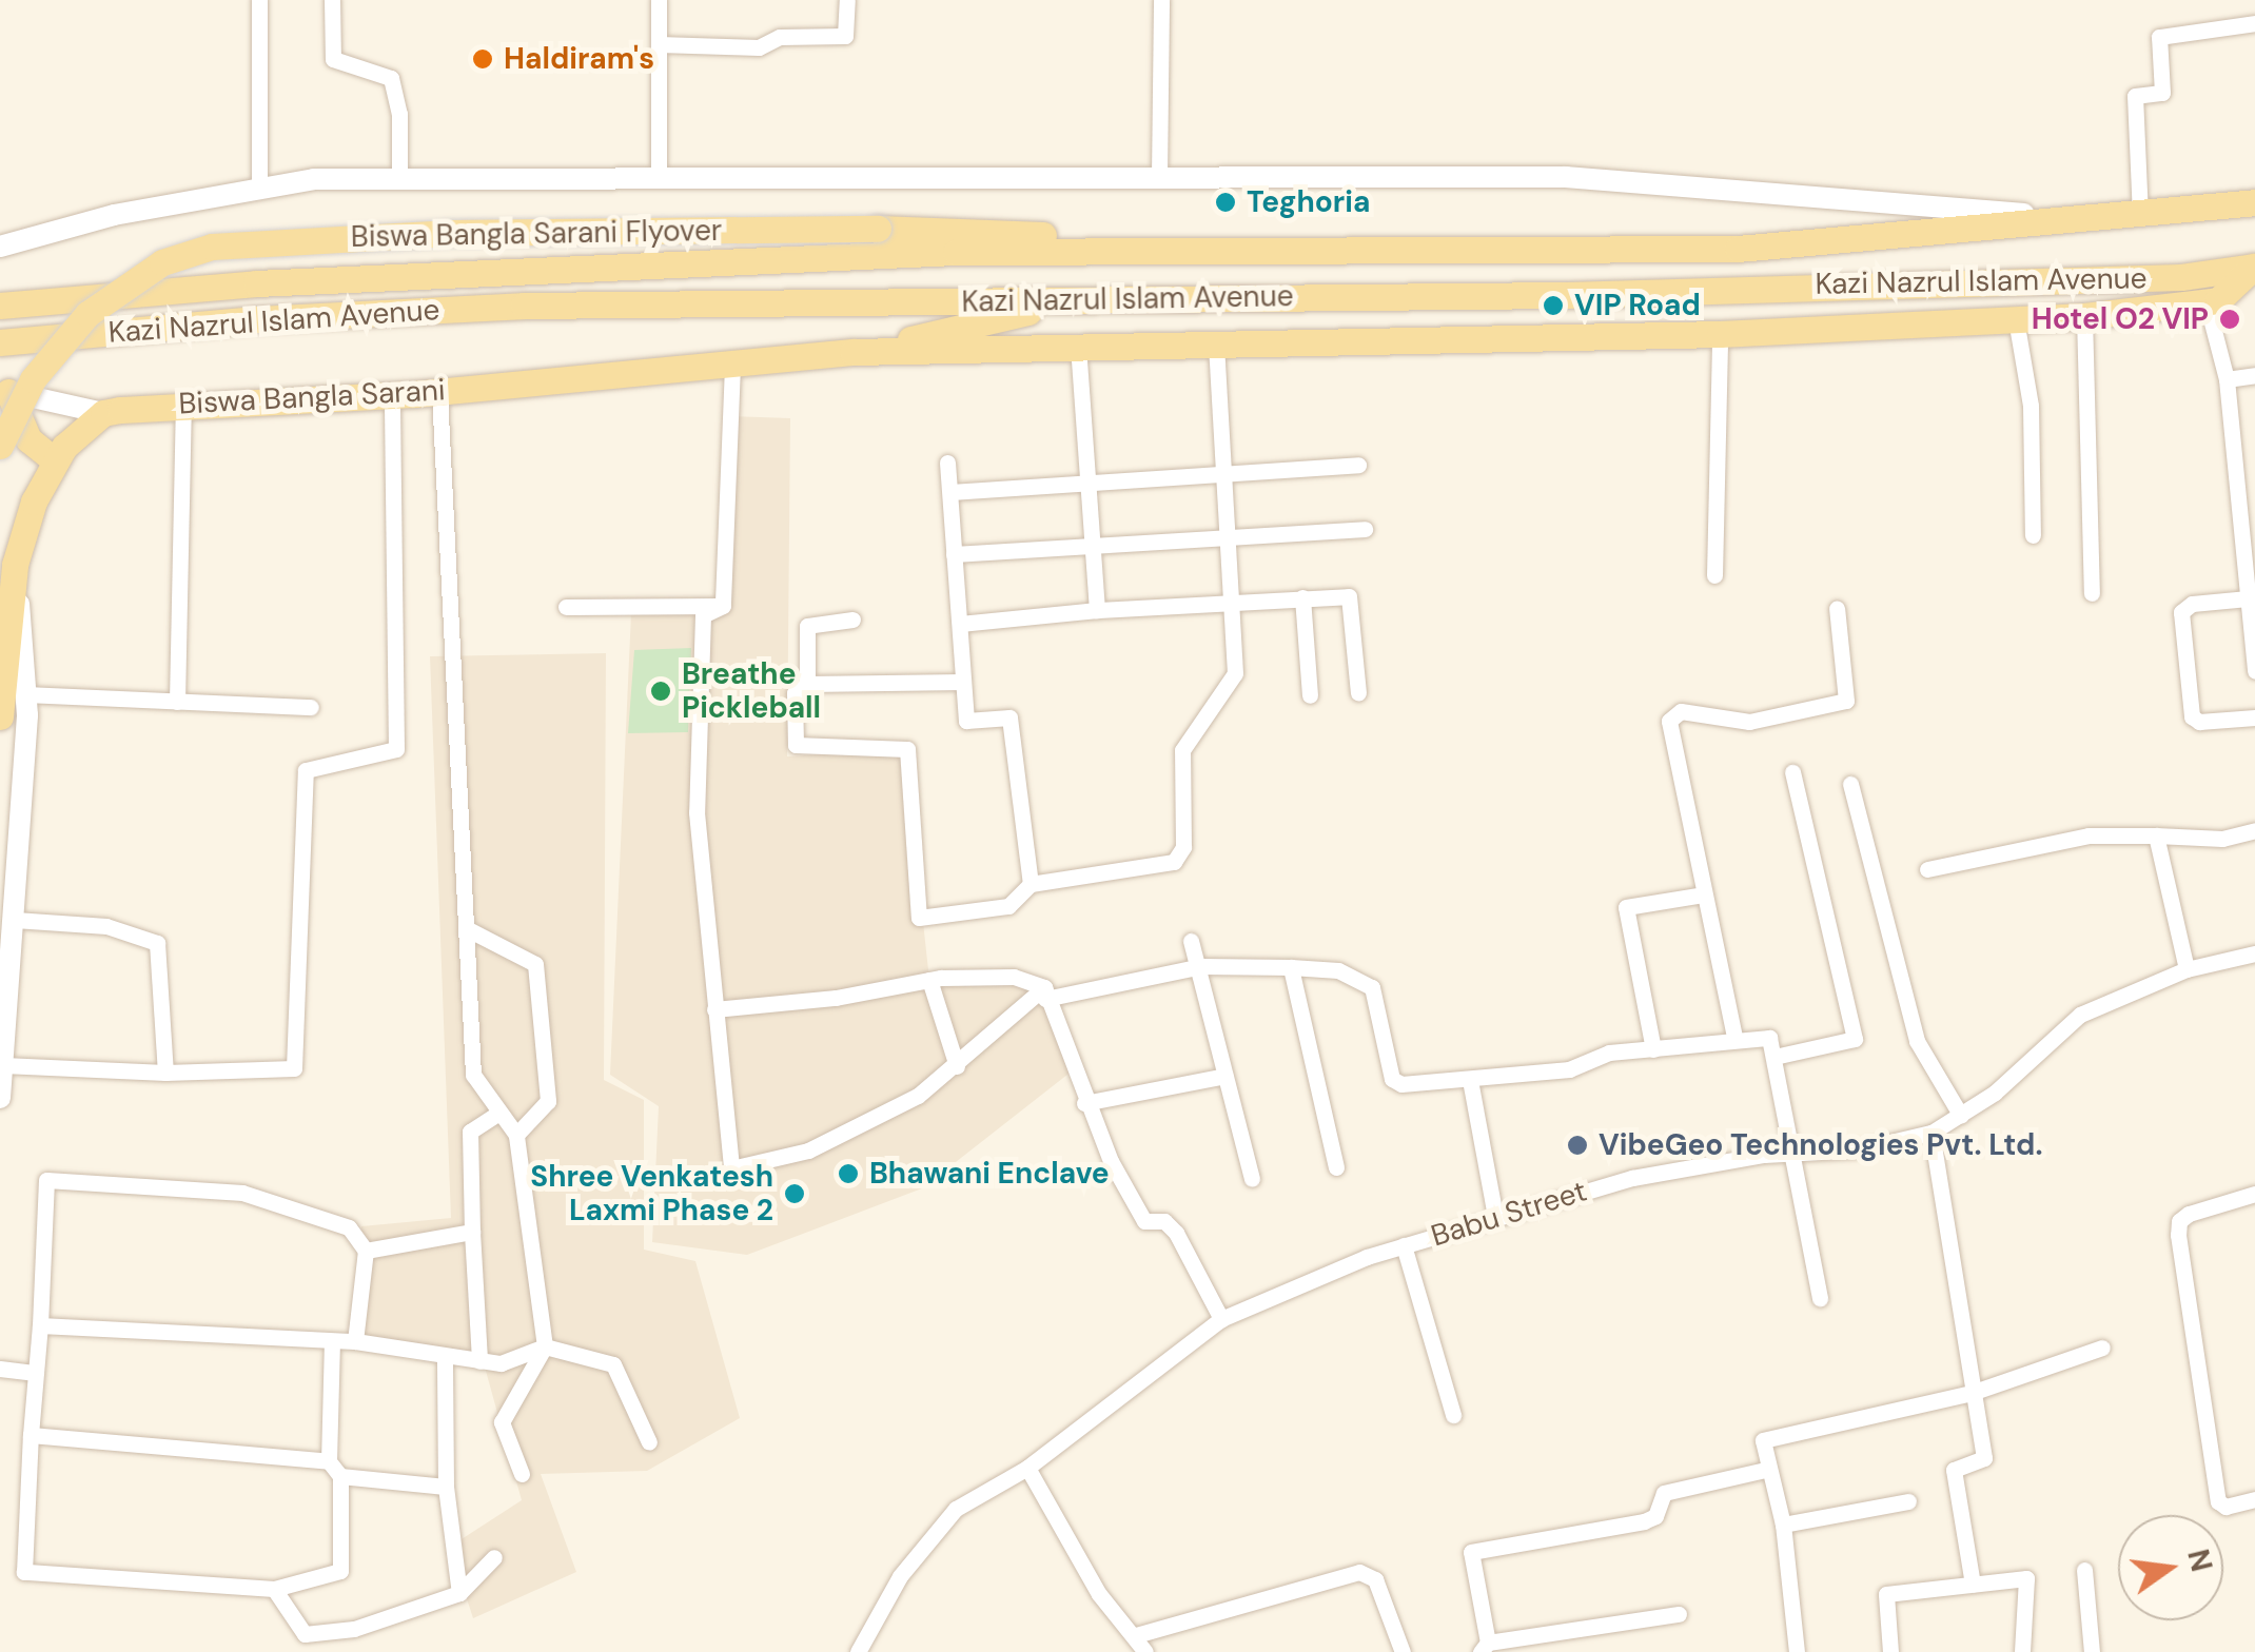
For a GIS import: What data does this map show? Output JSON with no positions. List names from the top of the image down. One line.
{"streets":{"main road":["Biswa Bangla Sarani Flyover","Kazi Nazrul Islam Avenue","Biswa Bangla Sarani"],"street":["Babu Street"]},"crossings":[["Biswa Bangla Sarani Flyover","Kazi Nazrul Islam Avenue"]],"places":["Haldiram's","Teghoria","VIP Road","Hotel O2 VIP","Breathe Pickleball","VibeGeo Technologies Pvt. Ltd.","Bhawani Enclave","Shree Venkatesh Laxmi Phase 2"],"north":"right"}
